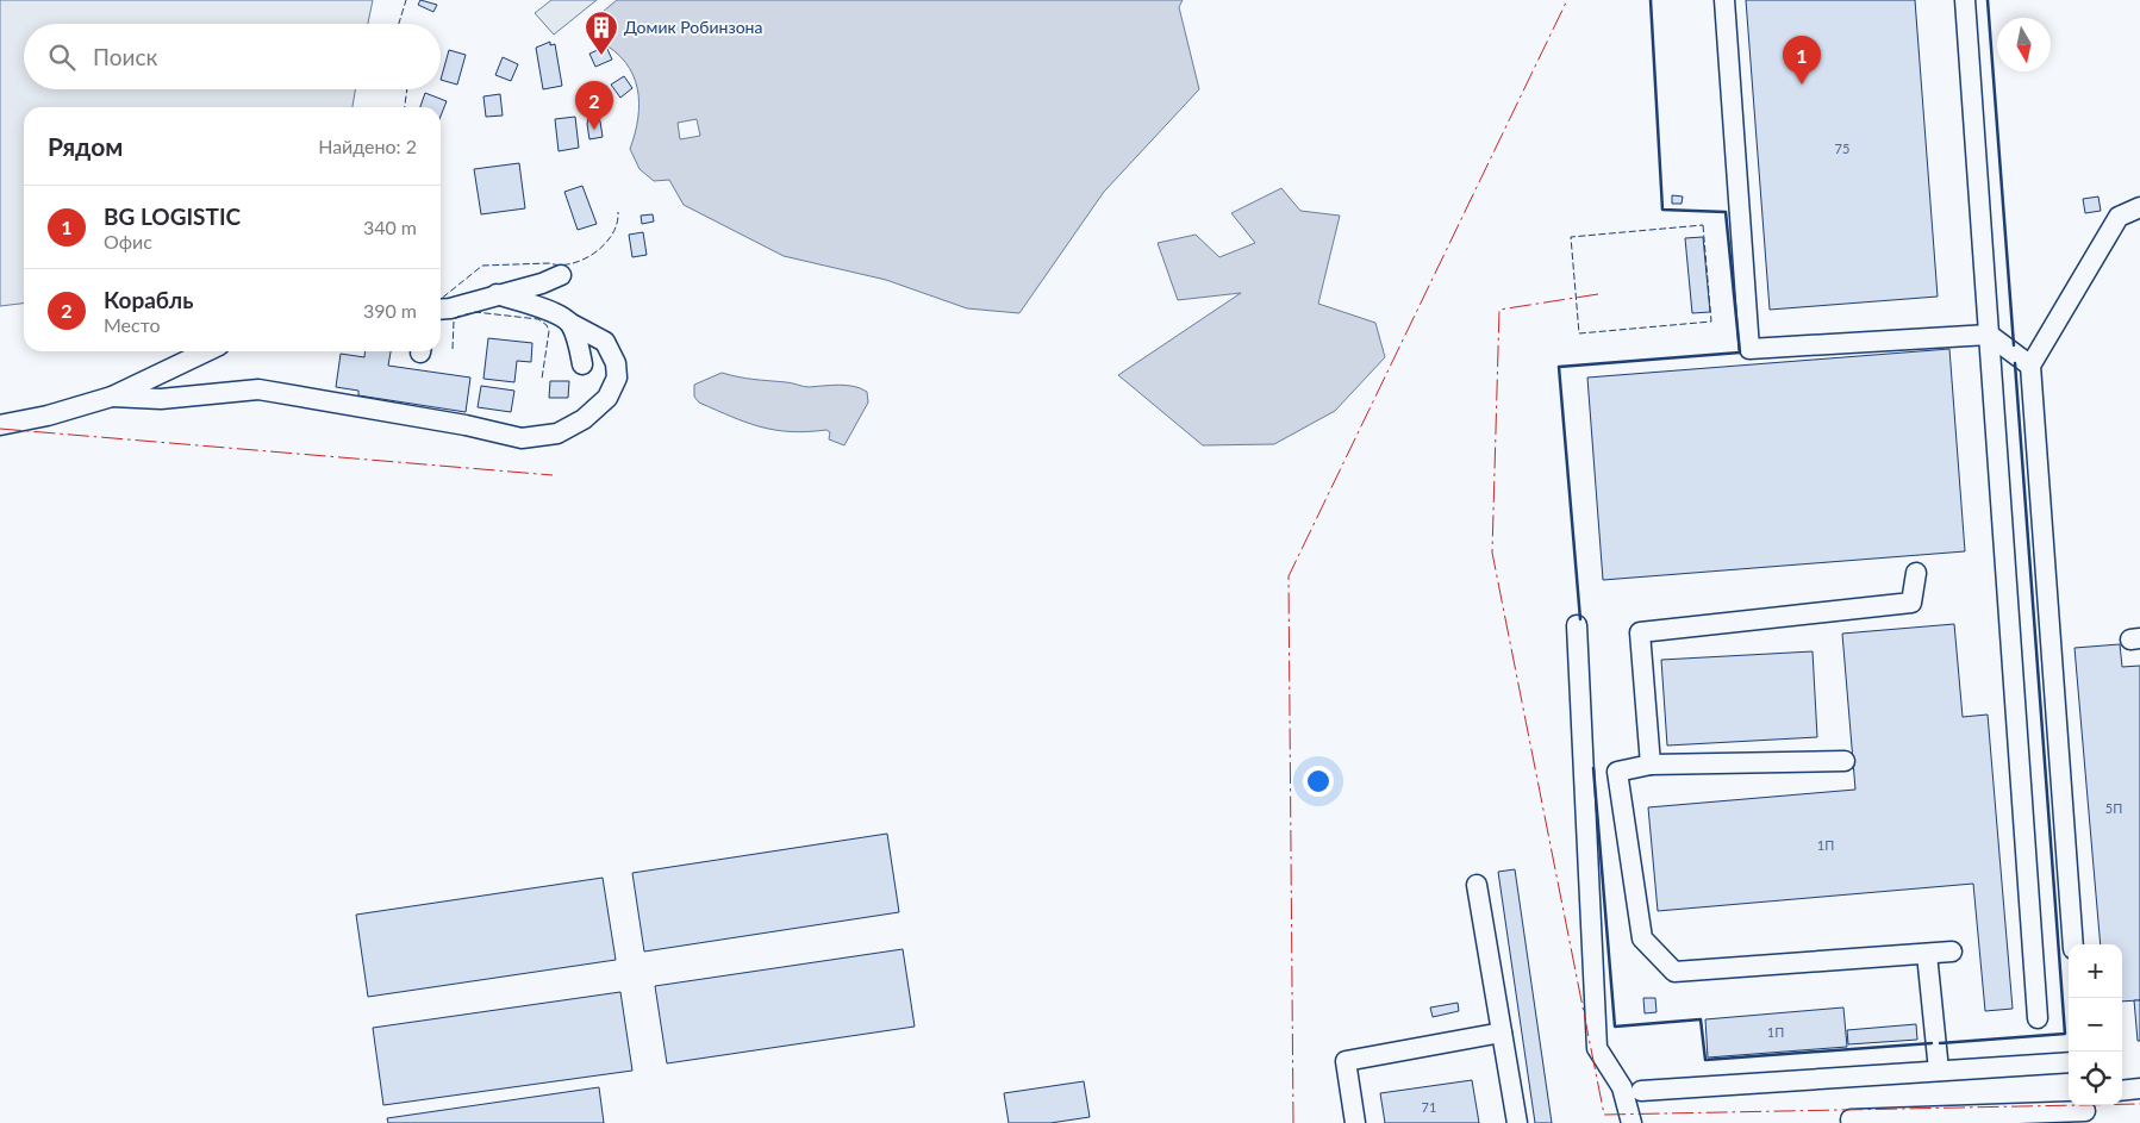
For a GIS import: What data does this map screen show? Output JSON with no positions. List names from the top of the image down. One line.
{"places":{"building":["Домик Робинзона"]},"house_numbers":["75","5П","1П","1П","71"],"north":"bottom","page":{"search":"Поиск","pins":["1","2"],"heading":["Рядом","Найдено: 2"],"list":[{"mark":"1","name":"BG LOGISTIC","note":"Офис","value":"340 m"},{"mark":"2","name":"Корабль","note":"Место","value":"390 m"}],"map_buttons":["+","−"]}}
